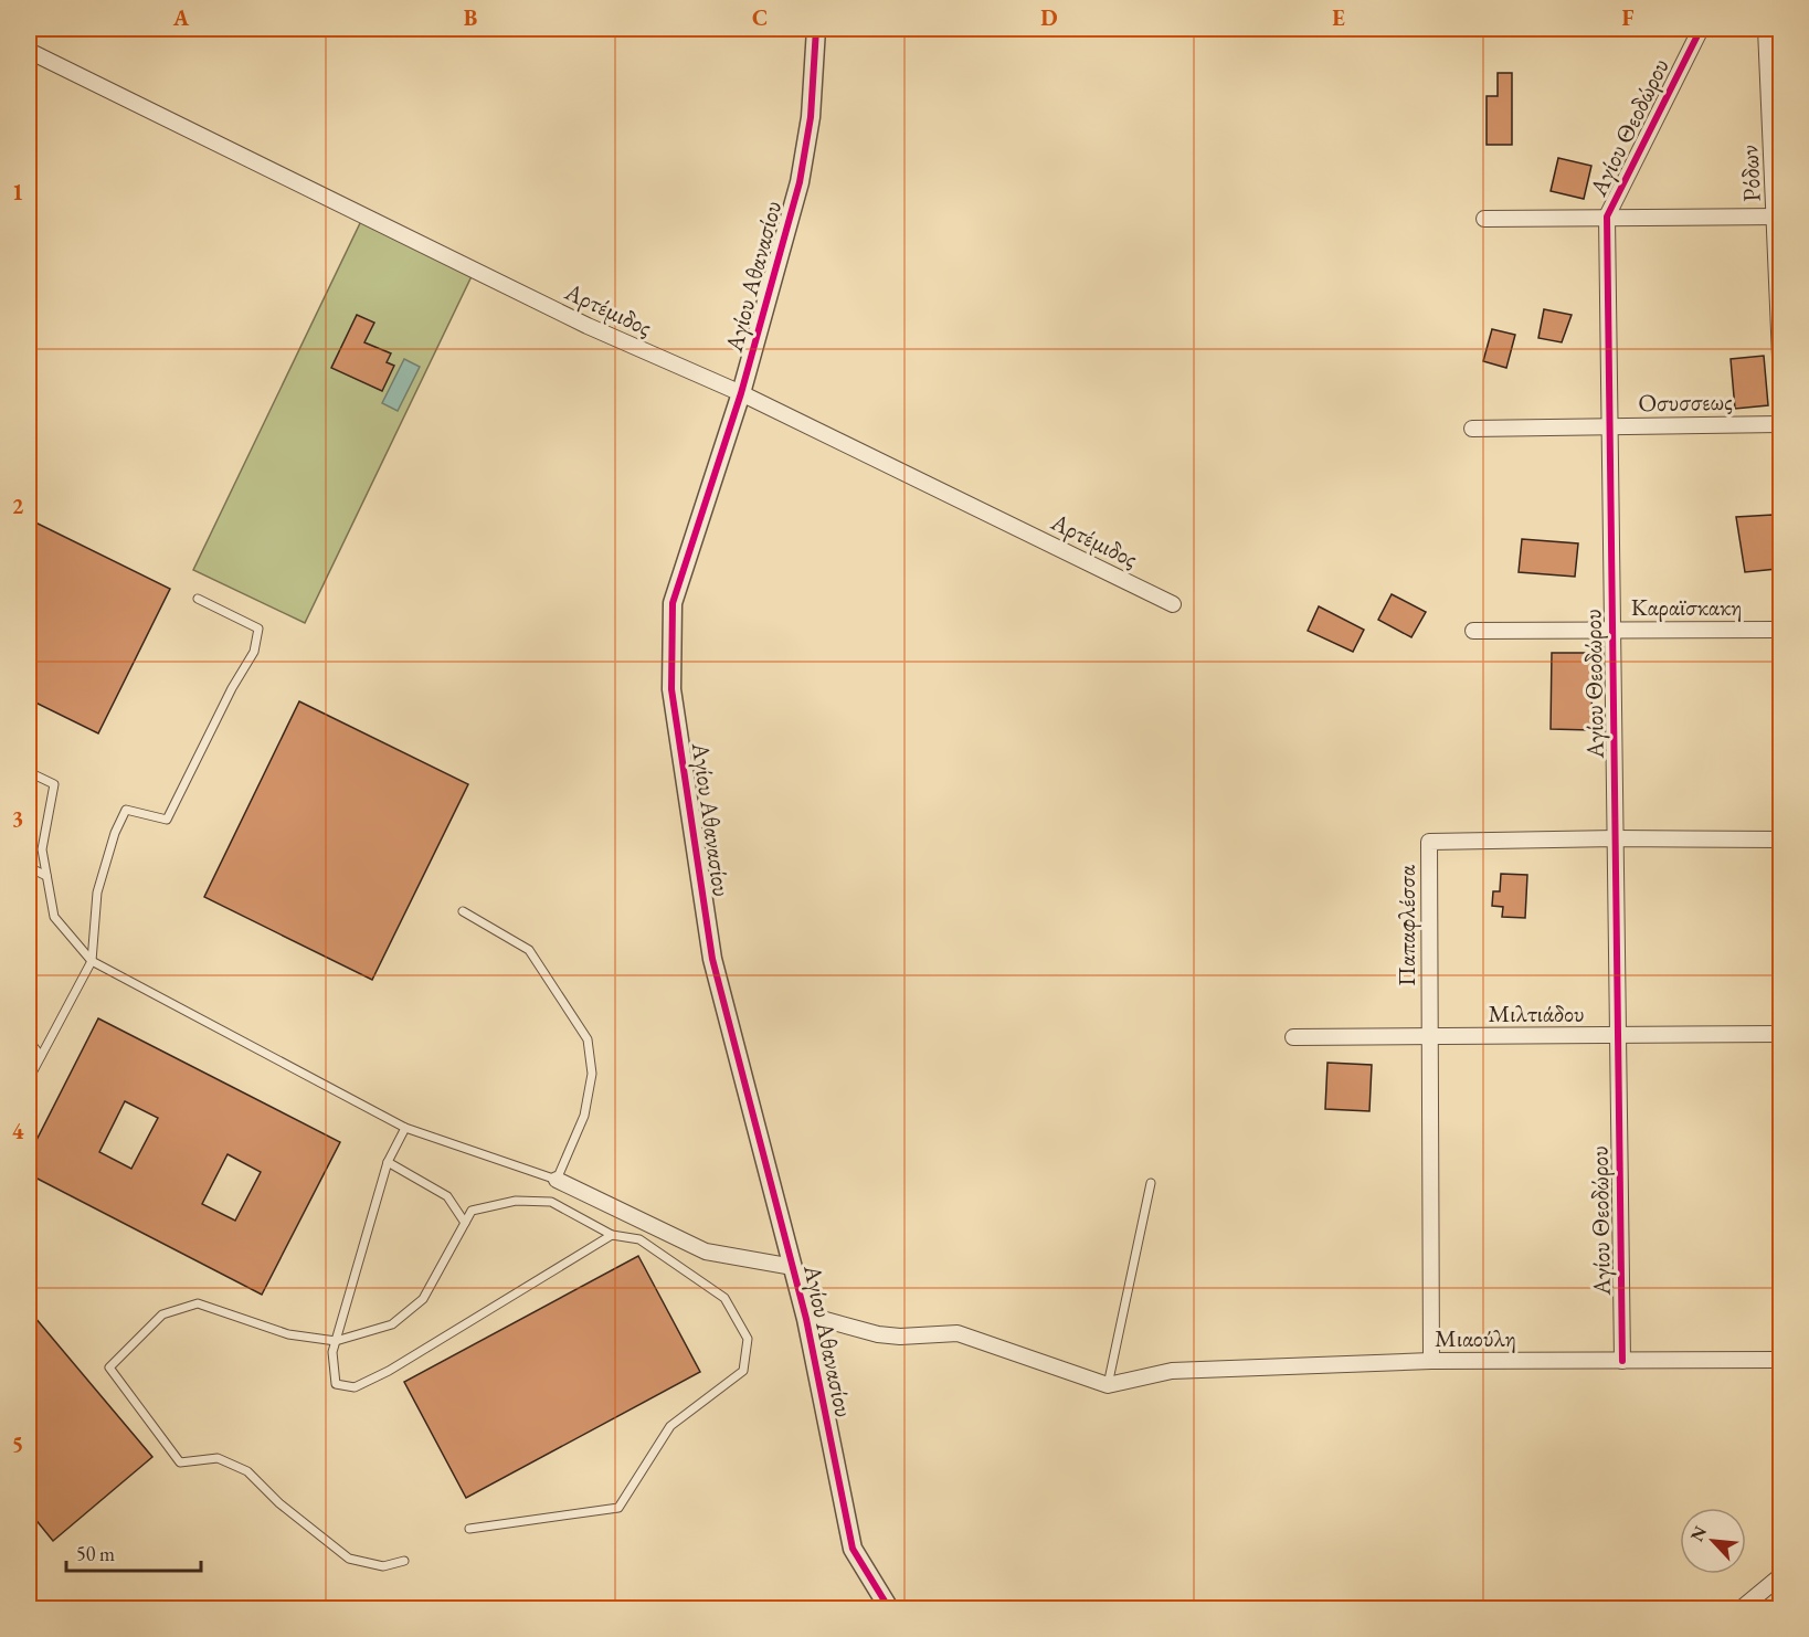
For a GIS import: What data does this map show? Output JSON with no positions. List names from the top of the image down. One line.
{"streets":{"street":["Αγίου Θεοδώρου","Ρόδων","Αγίου Αθανασίου","Αρτέμιδος","Οσυσσεως","Καραϊσκακη","Παπαφλέσσα","Μιλτιάδου","Μιαούλη"]},"crossings":[["Αγίου Θεοδώρου","Οσυσσεως"],["Αγίου Θεοδώρου","Καραϊσκακη"],["Αγίου Θεοδώρου","Παπαφλέσσα"],["Αγίου Θεοδώρου","Μιλτιάδου"],["Αγίου Θεοδώρου","Μιαούλη"],["Αγίου Αθανασίου","Αρτέμιδος"],["Παπαφλέσσα","Μιλτιάδου"],["Παπαφλέσσα","Μιαούλη"]],"scale_bar":"50 m","north":"top left","grid":{"columns":["A","B","C","D","E","F"],"rows":["1","2","3","4","5"]}}
